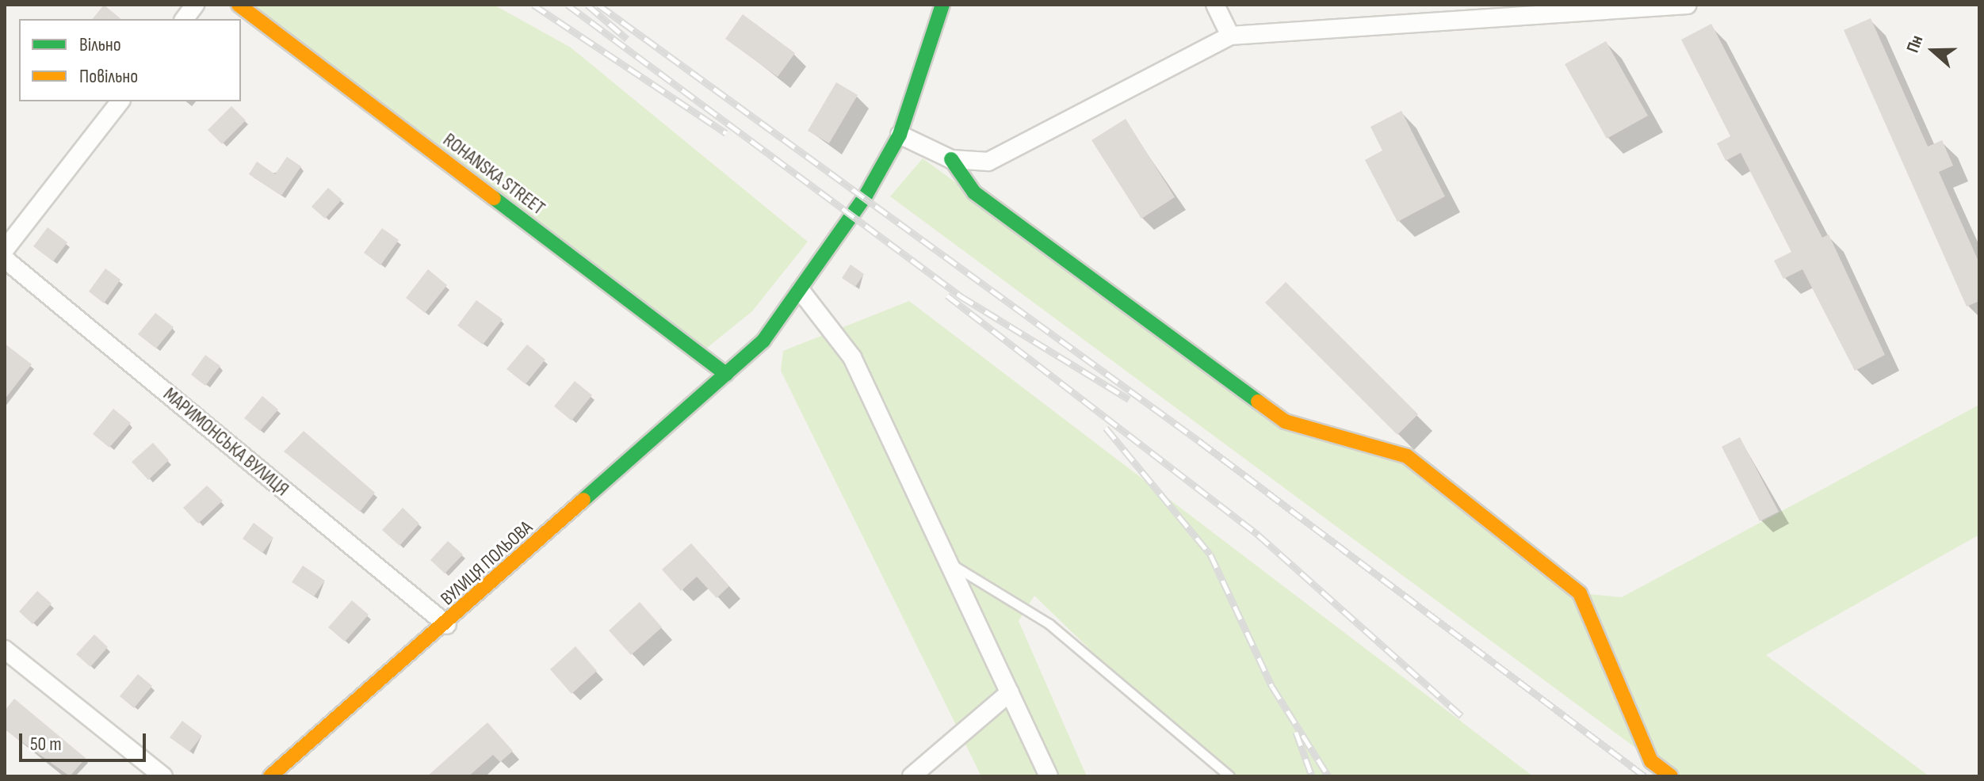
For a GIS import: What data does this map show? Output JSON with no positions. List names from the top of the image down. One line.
{"streets":{"street":["ROHANSKA STREET","МАРИМОНСЬКА ВУЛИЦЯ","ВУЛИЦЯ ПОЛЬОВА"]},"crossings":[["ROHANSKA STREET","ВУЛИЦЯ ПОЛЬОВА"],["МАРИМОНСЬКА ВУЛИЦЯ","ВУЛИЦЯ ПОЛЬОВА"]],"legend":["Вільно","Повільно"],"scale_bar":"50 m","north":"left"}
